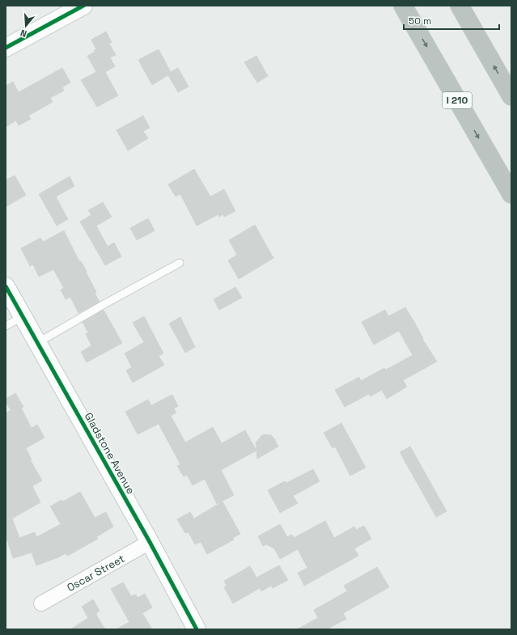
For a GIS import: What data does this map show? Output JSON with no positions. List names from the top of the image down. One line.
{"streets":{"highway":["I 210"],"street":["Gladstone Avenue","Oscar Street"]},"crossings":[["Gladstone Avenue","Oscar Street"]],"scale_bar":"50 m","north":"bottom"}
